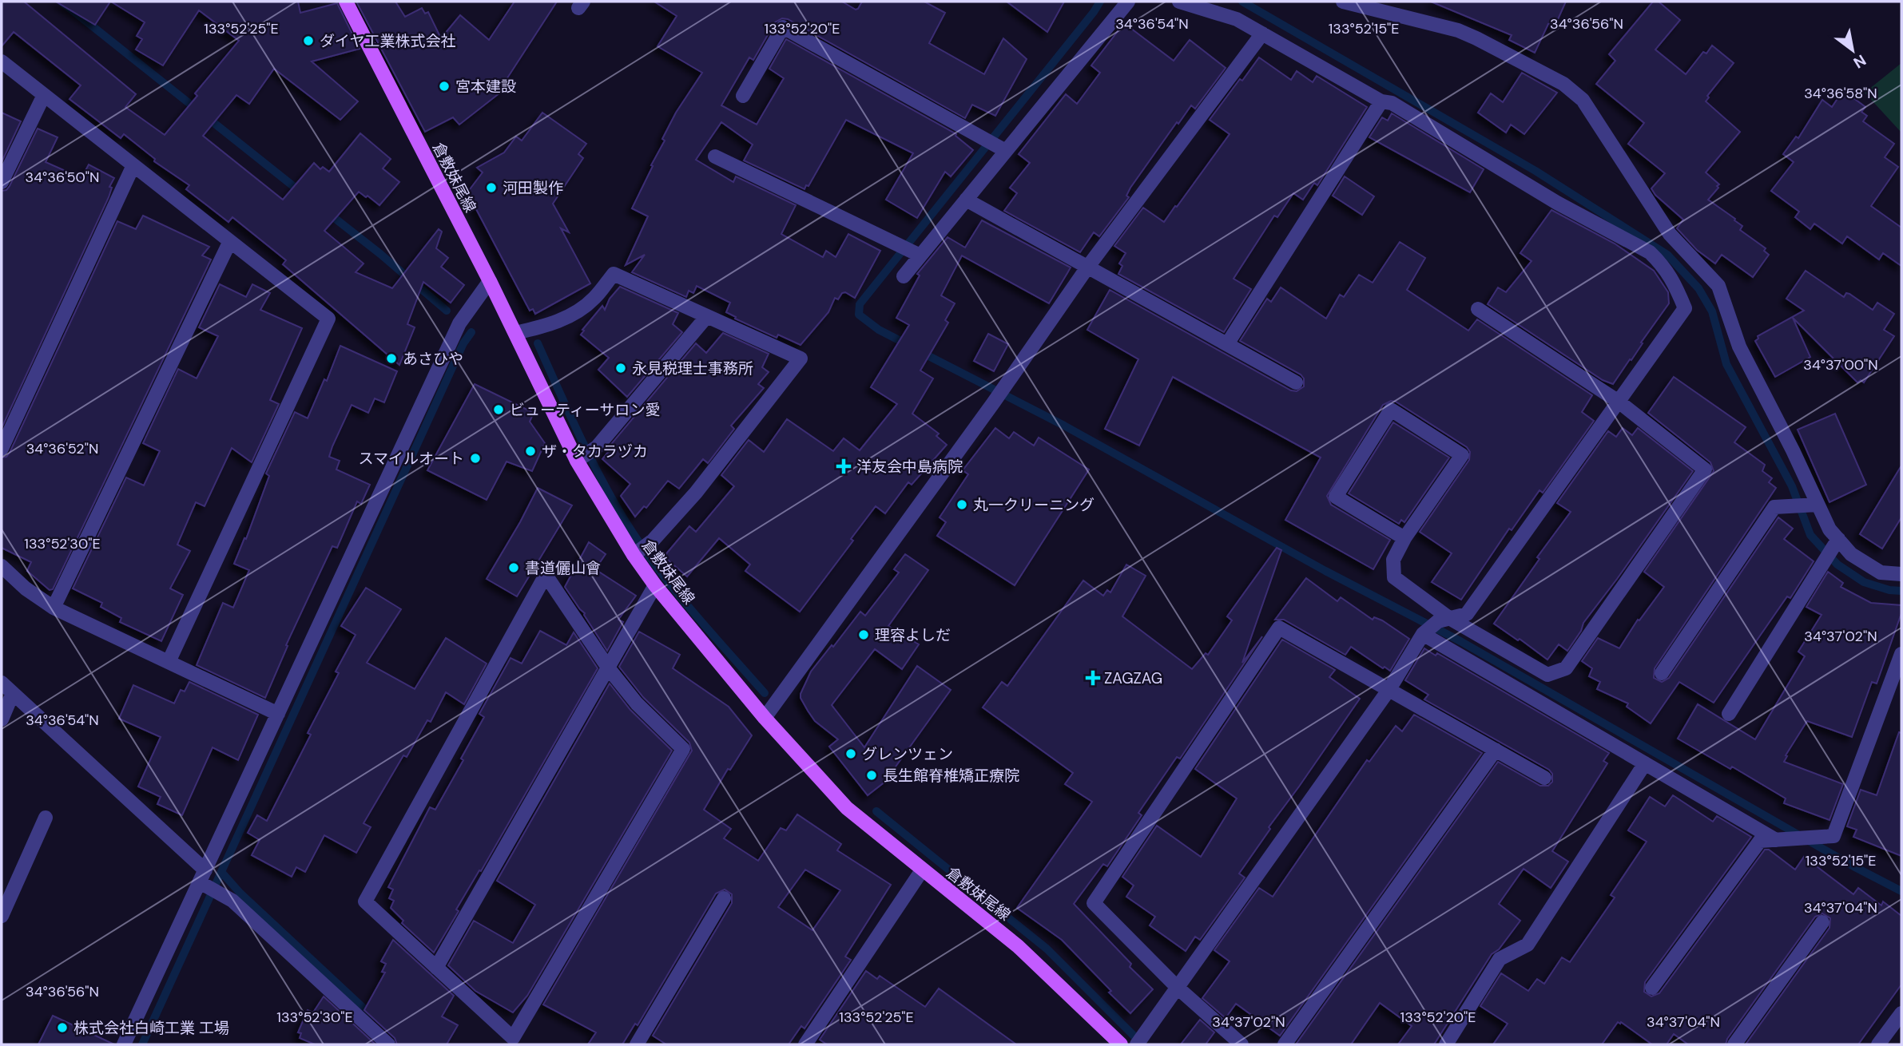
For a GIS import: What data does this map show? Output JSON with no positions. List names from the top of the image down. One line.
{"streets":{"main road":["倉敷妹尾線"]},"places":{"other":["ダイヤ工業株式会社","宮本建設","河田製作","あさひや","永見税理士事務所","ビューティーサロン愛","ザ・タカラヅカ","スマイルオート","丸一クリーニング","書道儷山會","理容よしだ","グレンツェン","長生館脊椎矯正療院","株式会社白崎工業 工場"],"health":["洋友会中島病院","ZAGZAG"]},"north":"bottom right","coordinates":["34°36'54\"N","34°36'56\"N","133°52'25\"E","133°52'20\"E","133°52'15\"E","34°36'58\"N","34°36'50\"N","34°37'00\"N","34°36'52\"N","133°52'30\"E","34°37'02\"N","34°37'04\"N"]}
